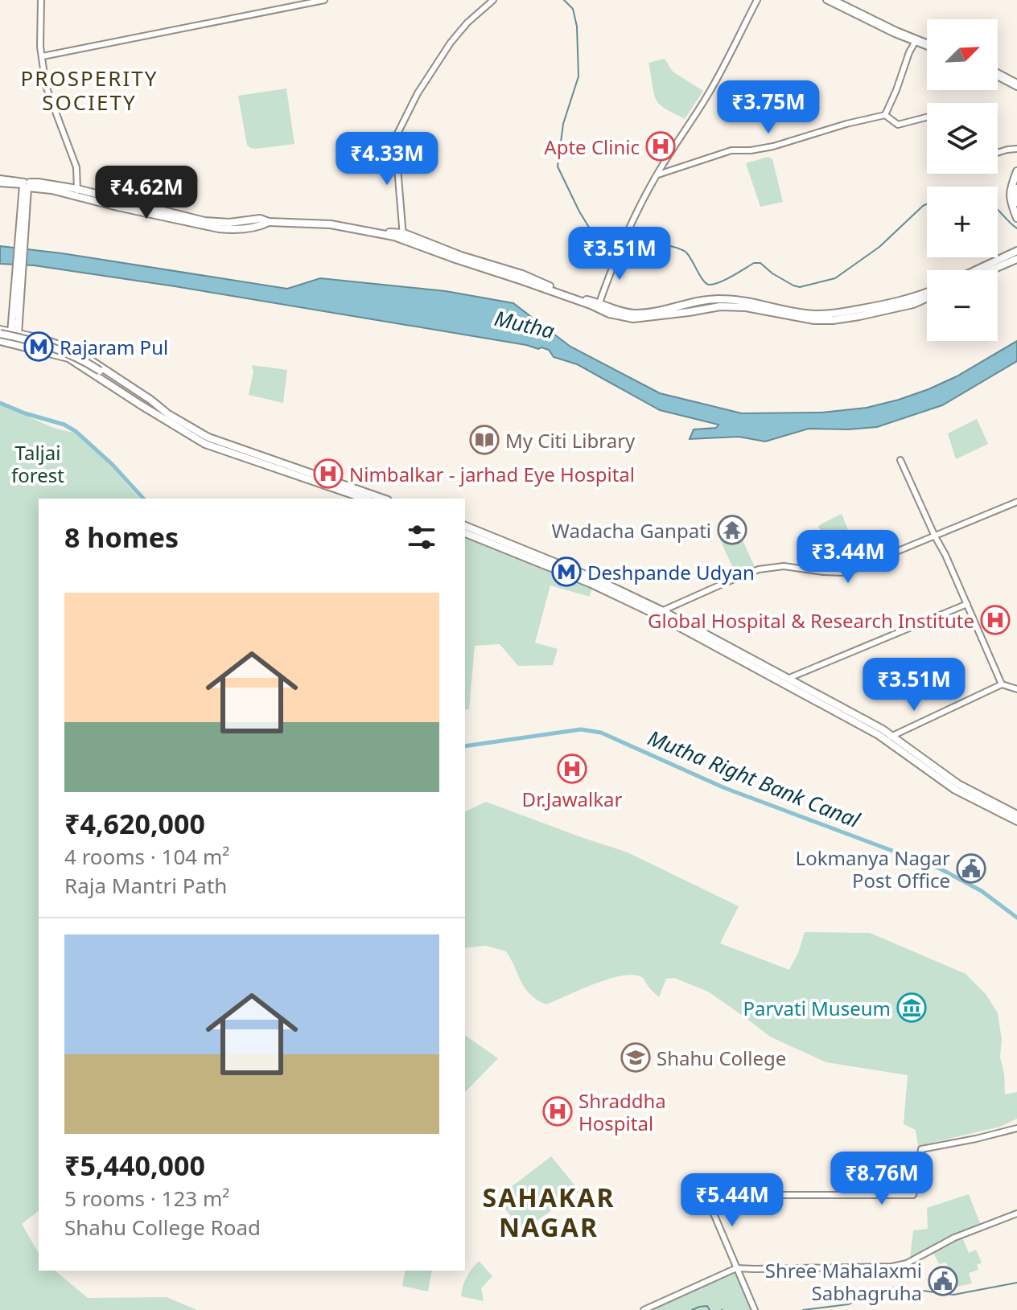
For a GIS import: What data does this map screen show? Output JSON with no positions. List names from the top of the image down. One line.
{"districts":["PROSPERITY SOCIETY","SAHAKAR NAGAR"],"water":["Mutha","Mutha Right Bank Canal"],"parks":["Taljai forest"],"places":{"hospital":["Apte Clinic","Nimbalkar - jarhad Eye Hospital","Global Hospital & Research Institute","Dr.Jawalkar","Shraddha Hospital"],"metro station":["Rajaram Pul","Deshpande Udyan"],"library":["My Citi Library"],"temple":["Wadacha Ganpati"],"public building":["Lokmanya Nagar Post Office","Shree Mahalaxmi Sabhagruha"],"museum":["Parvati Museum"],"school or university":["Shahu College"]},"north":"top right","page":{"map_buttons":["+","−"],"price":["₹3.75M","₹4.33M","₹4.62M","₹3.51M","₹3.44M","₹3.51M","₹8.76M","₹5.44M"],"heading":"8 homes","list":[{"name":"₹4,620,000","note":"4 rooms · 104 m² · Raja Mantri Path"},{"name":"₹5,440,000","note":"5 rooms · 123 m² · Shahu College Road"}]}}
